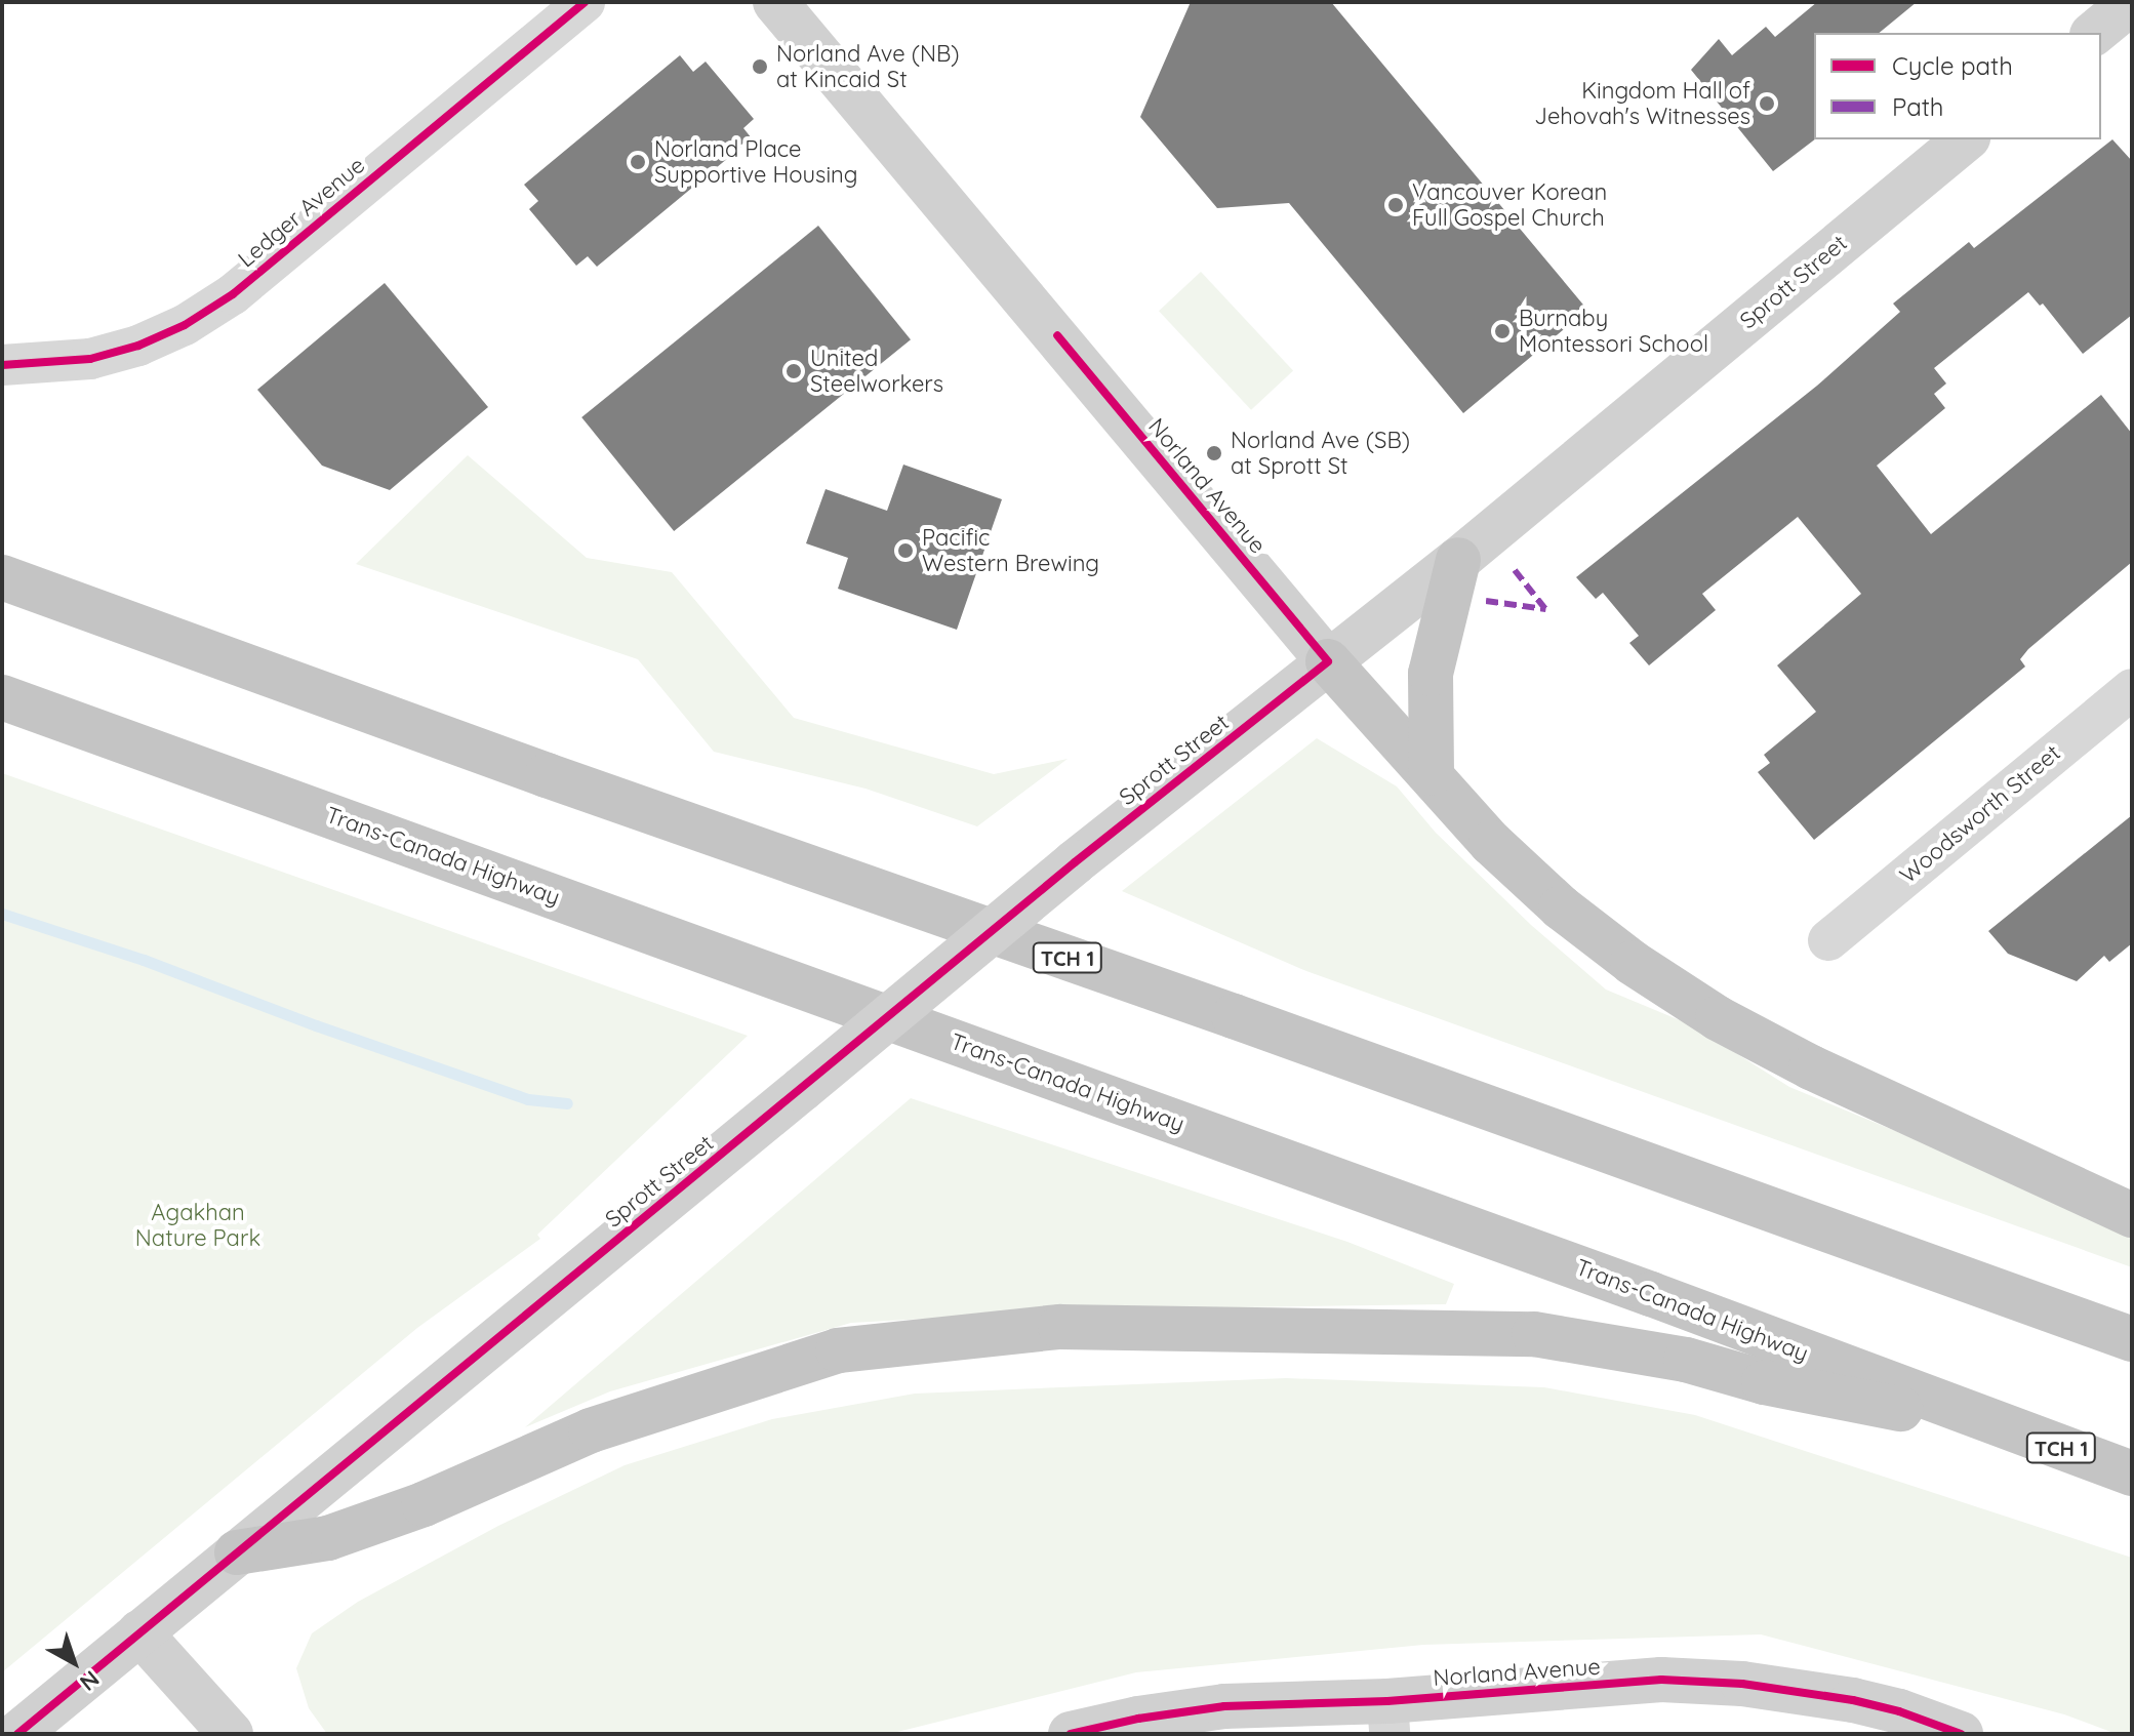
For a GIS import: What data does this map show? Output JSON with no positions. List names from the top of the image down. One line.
{"streets":{"highway":["Trans-Canada Highway","TCH 1"],"main road":["Sprott Street","Norland Avenue"],"street":["Ledger Avenue","Woodsworth Street"]},"crossings":[["Sprott Street","Norland Avenue"]],"parks":["Agakhan Nature Park"],"places":["Norland Ave (NB) at Kincaid St","Kingdom Hall of Jehovah's Witnesses","Norland Place Supportive Housing","Vancouver Korean Full Gospel Church","Burnaby Montessori School","United Steelworkers","Norland Ave (SB) at Sprott St","Pacific Western Brewing"],"legend":["Cycle path","Path"],"north":"bottom right"}
